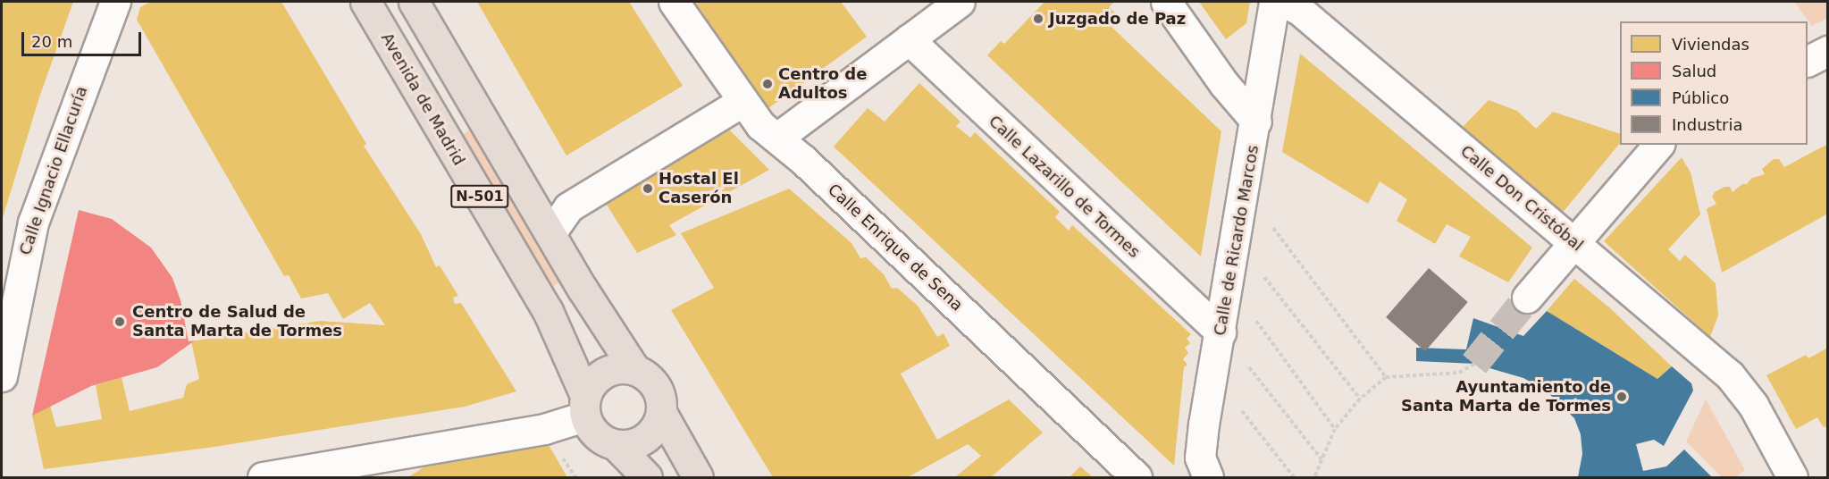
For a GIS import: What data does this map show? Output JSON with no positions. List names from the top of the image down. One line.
{"streets":{"highway":["Avenida de Madrid","N-501"],"street":["Calle Ignacio Ellacuría","Calle Lazarillo de Tormes","Calle Don Cristóbal","Calle de Ricardo Marcos","Calle Enrique de Sena"]},"crossings":[["Avenida de Madrid","N-501"],["Calle Lazarillo de Tormes","Calle de Ricardo Marcos"]],"places":["Juzgado de Paz","Centro de Adultos","Hostal El Caserón","Centro de Salud de Santa Marta de Tormes","Ayuntamiento de Santa Marta de Tormes"],"legend":["Viviendas","Salud","Público","Industria"],"scale_bar":"20 m"}
